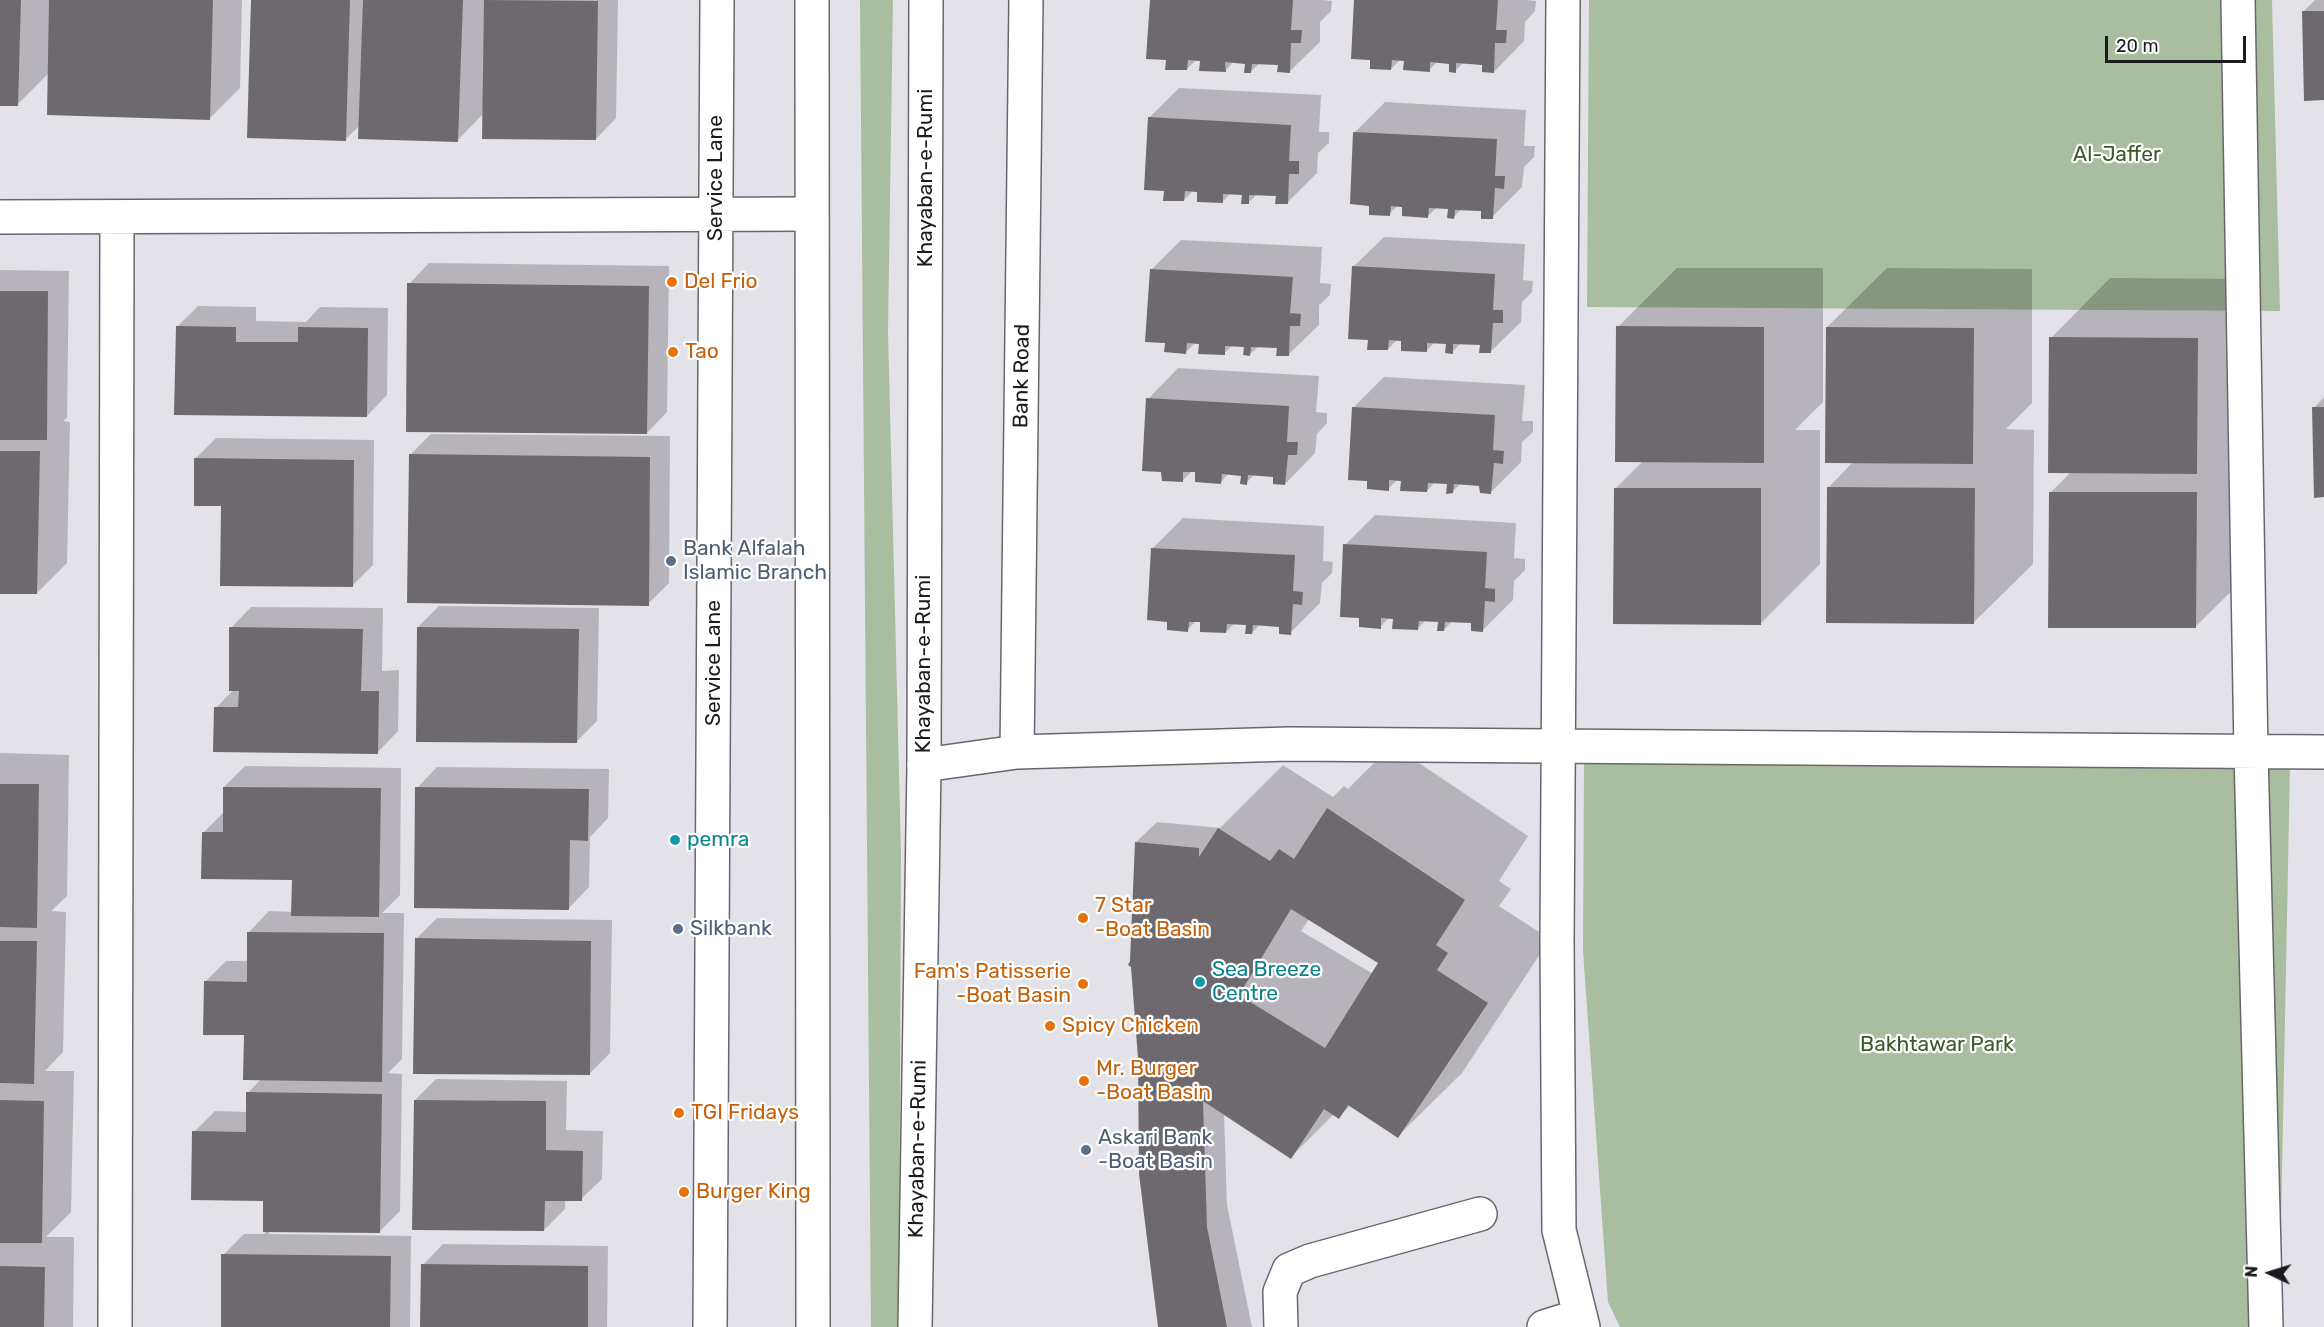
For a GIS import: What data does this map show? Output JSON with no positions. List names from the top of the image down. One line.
{"streets":{"street":["Service Lane","Khayaban-e-Rumi","Bank Road"]},"parks":["Al-Jaffer","Bakhtawar Park"],"places":["Del Frio","Tao","Bank Alfalah Islamic Branch","pemra","7 Star -Boat Basin","Silkbank","Sea Breeze Centre","Fam's Patisserie -Boat Basin","Spicy Chicken","Mr. Burger -Boat Basin","TGI Fridays","Askari Bank -Boat Basin","Burger King"],"scale_bar":"20 m","north":"left"}
